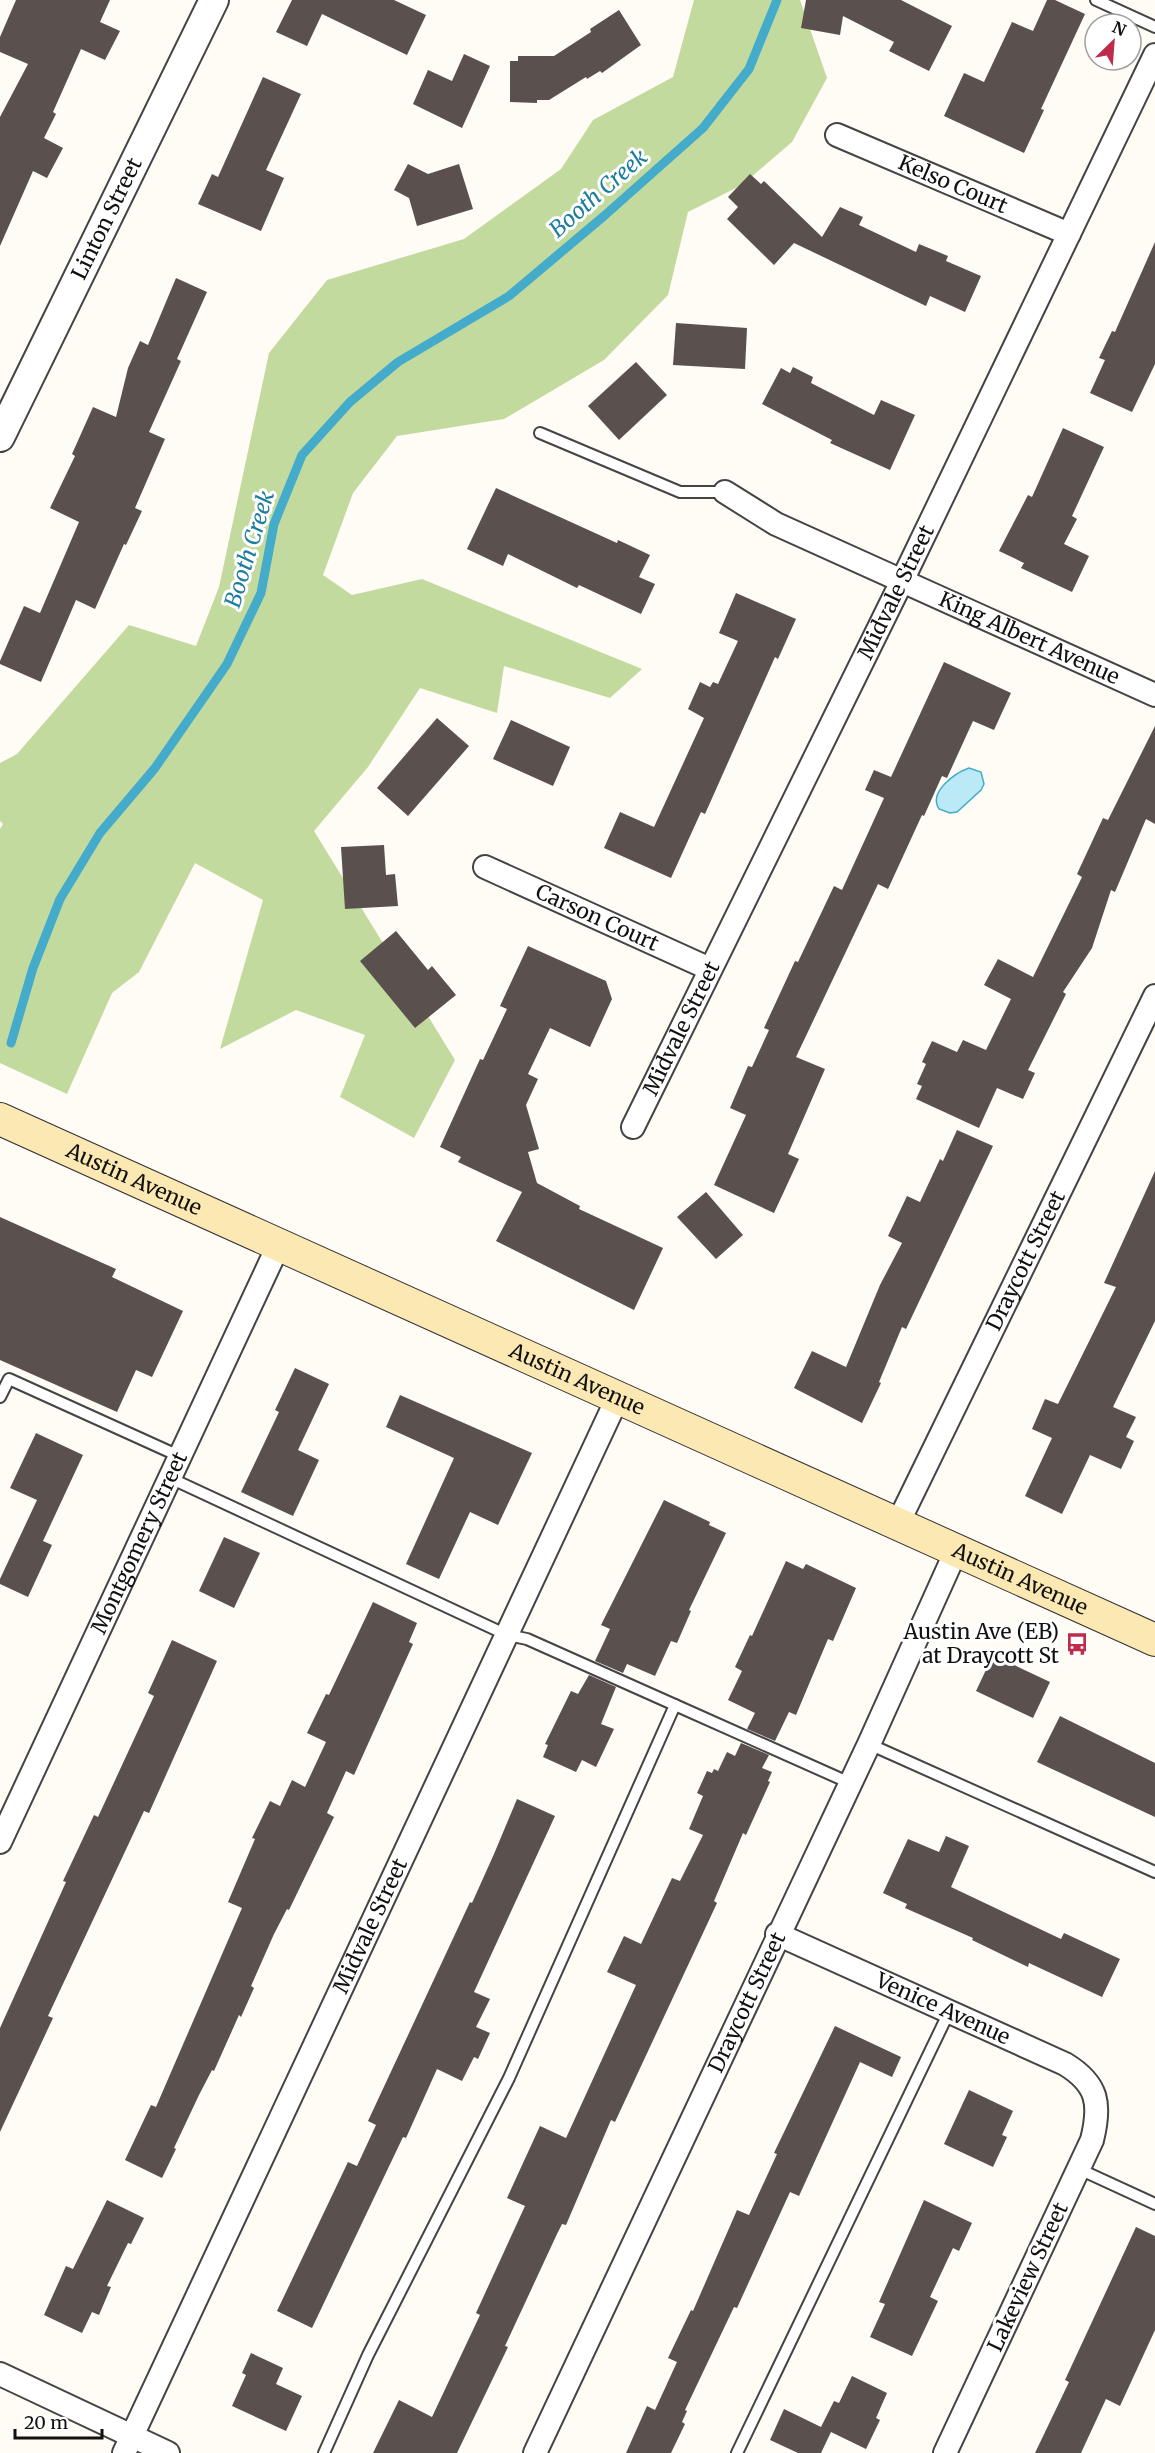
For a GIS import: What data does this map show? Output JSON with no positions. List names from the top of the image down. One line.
{"streets":{"main road":["Austin Avenue"],"street":["Kelso Court","Linton Street","Midvale Street","King Albert Avenue","Carson Court","Draycott Street","Montgomery Street","Venice Avenue","Lakeview Street"]},"crossings":[["Kelso Court","Midvale Street"],["Midvale Street","King Albert Avenue"],["Midvale Street","Carson Court"],["Midvale Street","Austin Avenue"],["Austin Avenue","Draycott Street"],["Austin Avenue","Montgomery Street"],["Draycott Street","Venice Avenue"],["Venice Avenue","Lakeview Street"]],"water":["Booth Creek"],"places":{"bus stop":["Austin Ave (EB) at Draycott St"]},"scale_bar":"20 m","north":"top right"}
